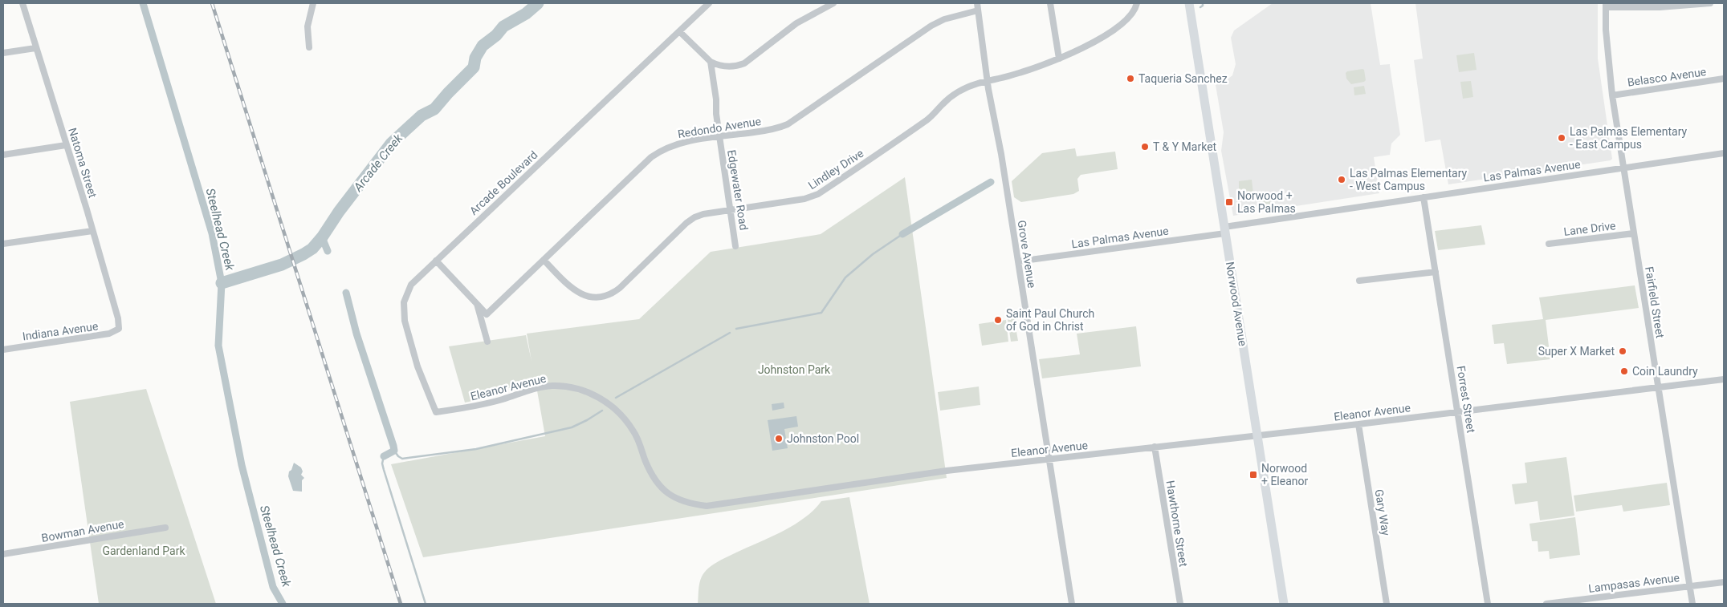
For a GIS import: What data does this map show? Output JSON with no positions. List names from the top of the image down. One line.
{"streets":{"main road":["Norwood Avenue"],"street":["Belasco Avenue","Redondo Avenue","Natoma Street","Lindley Drive","Las Palmas Avenue","Arcade Boulevard","Edgewater Road","Lane Drive","Grove Avenue","Fairfield Street","Indiana Avenue","Eleanor Avenue","Forrest Street","Gary Way","Hawthorne Street","Bowman Avenue","Lampasas Avenue"]},"crossings":[["Belasco Avenue","Fairfield Street"],["Redondo Avenue","Lindley Drive"],["Redondo Avenue","Edgewater Road"],["Redondo Avenue","Grove Avenue"],["Natoma Street","Indiana Avenue"],["Lindley Drive","Edgewater Road"],["Lindley Drive","Grove Avenue"],["Las Palmas Avenue","Grove Avenue"],["Las Palmas Avenue","Fairfield Street"],["Las Palmas Avenue","Norwood Avenue"],["Las Palmas Avenue","Forrest Street"],["Arcade Boulevard","Eleanor Avenue"],["Lane Drive","Fairfield Street"],["Grove Avenue","Eleanor Avenue"],["Fairfield Street","Eleanor Avenue"],["Fairfield Street","Lampasas Avenue"],["Norwood Avenue","Eleanor Avenue"],["Eleanor Avenue","Forrest Street"],["Eleanor Avenue","Gary Way"],["Eleanor Avenue","Hawthorne Street"]],"water":["Arcade Creek","Steelhead Creek"],"parks":["Johnston Park","Gardenland Park"],"places":{"other":["Taqueria Sanchez","Las Palmas Elementary - East Campus","T & Y Market","Las Palmas Elementary - West Campus","Saint Paul Church of God in Christ","Super X Market","Coin Laundry","Johnston Pool"],"transit":["Norwood + Las Palmas","Norwood + Eleanor"]}}
